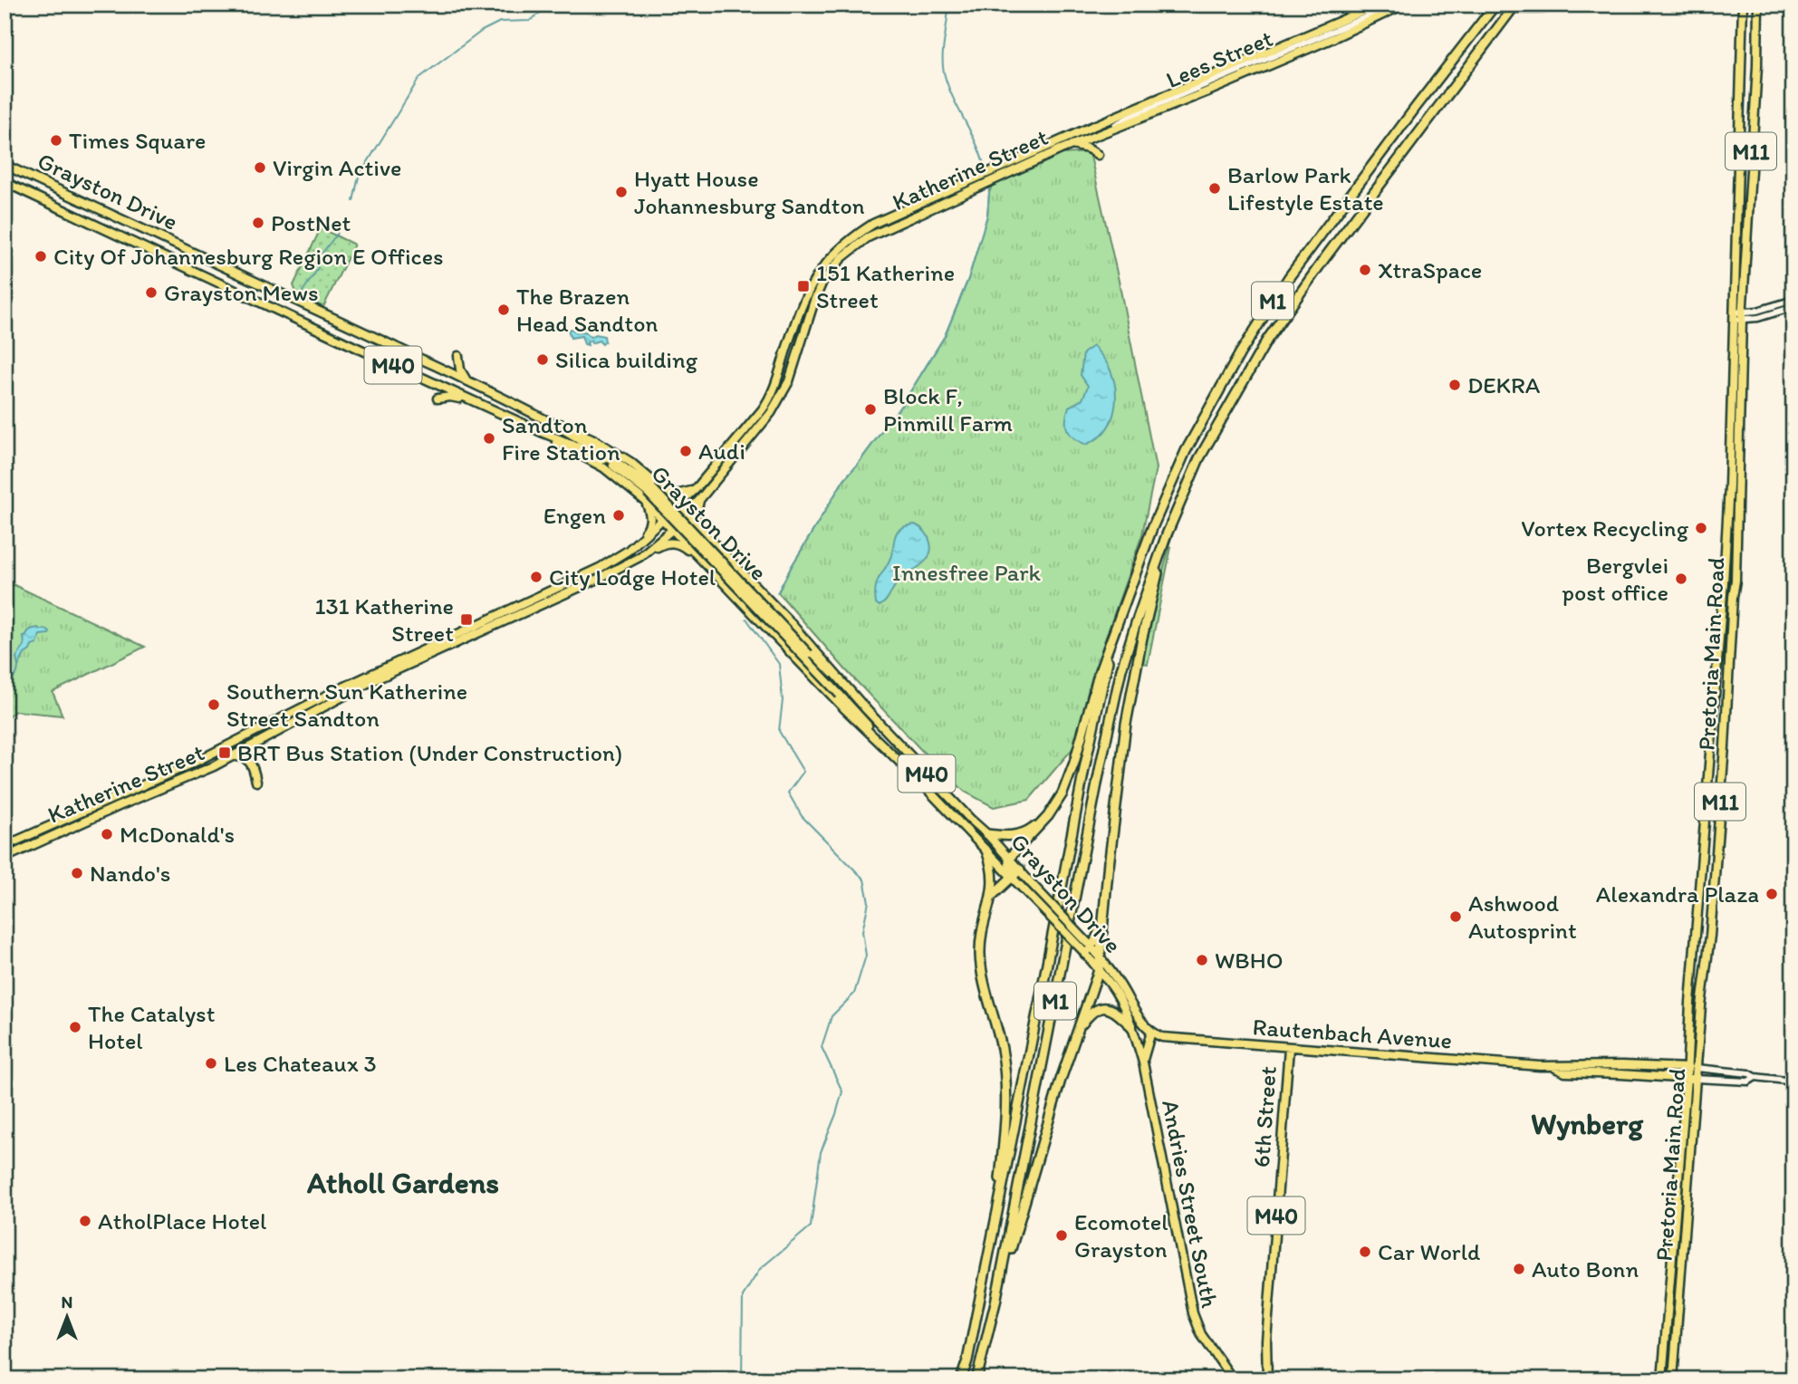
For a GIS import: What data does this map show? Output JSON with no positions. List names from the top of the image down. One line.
{"streets":{"highway":["M1"],"main road":["M11","Katherine Street","Grayston Drive","M40","Pretoria Main Road","Rautenbach Avenue","6th Street","Andries Street South"],"street":["Lees Street"]},"crossings":[["Lees Street","Katherine Street"],["Grayston Drive","Rautenbach Avenue"],["Grayston Drive","Andries Street South"],["Rautenbach Avenue","6th Street"]],"districts":["Wynberg","Atholl Gardens"],"parks":["Innesfree Park"],"places":{"other":["Times Square","Virgin Active","Barlow Park Lifestyle Estate","Hyatt House Johannesburg Sandton","PostNet","City Of Johannesburg Region E Offices","XtraSpace","Grayston Mews","The Brazen Head Sandton","Silica building","DEKRA","Block F, Pinmill Farm","Sandton Fire Station","Audi","Engen","Vortex Recycling","City Lodge Hotel","Bergvlei post office","Southern Sun Katherine Street Sandton","McDonald's","Nando's","Alexandra Plaza","Ashwood Autosprint","WBHO","The Catalyst Hotel","Les Chateaux 3","AtholPlace Hotel","Ecomotel Grayston","Car World","Auto Bonn"],"transit":["151 Katherine Street","131 Katherine Street","BRT Bus Station (Under Construction)"]},"north":"top"}
